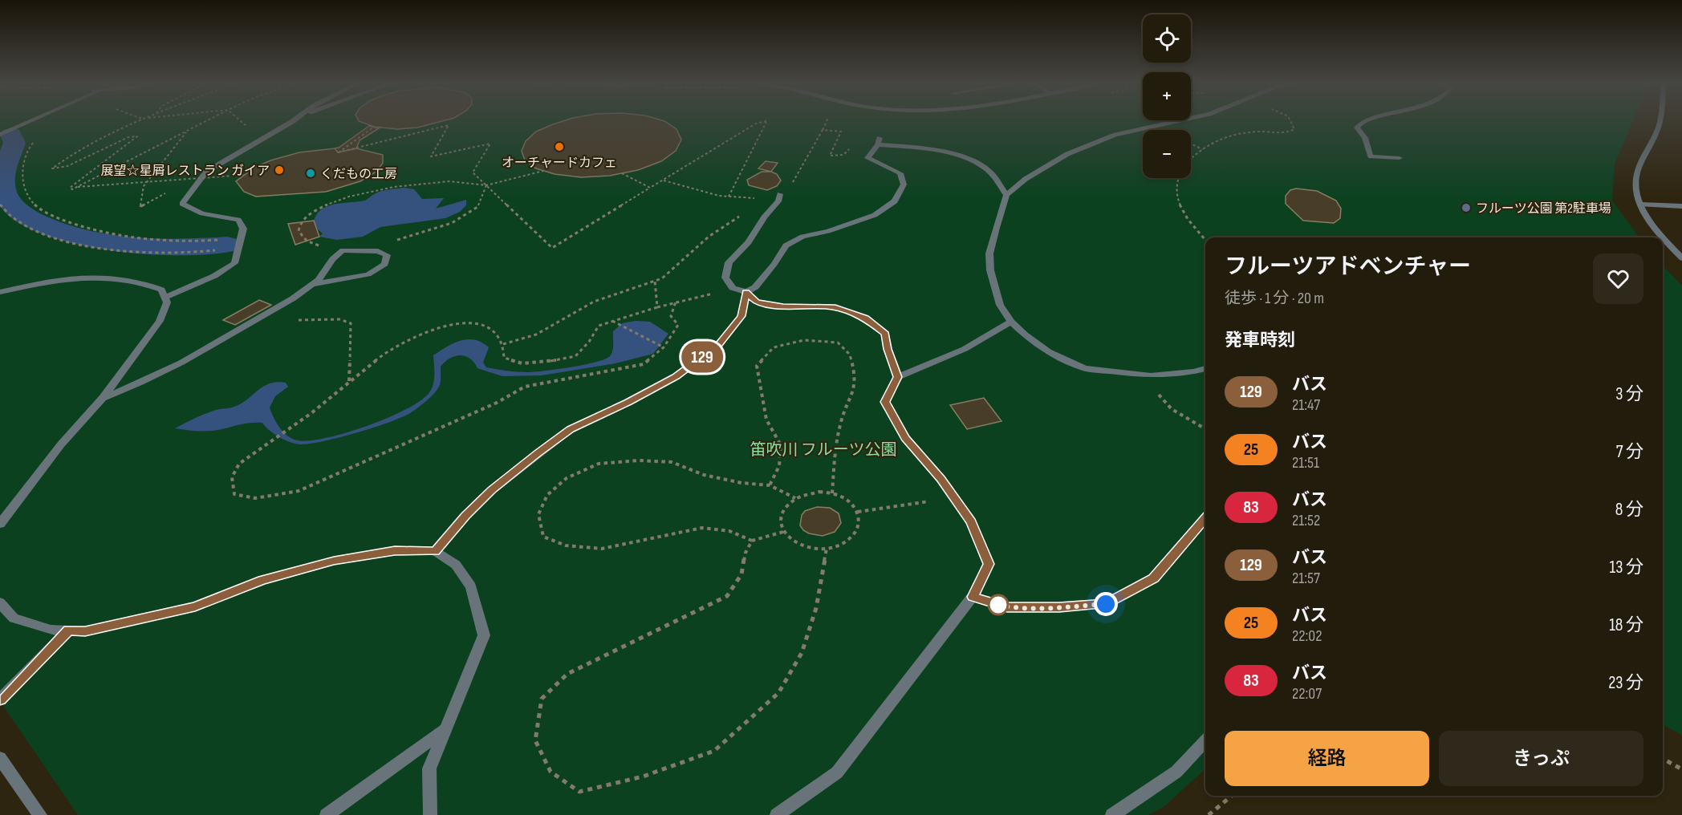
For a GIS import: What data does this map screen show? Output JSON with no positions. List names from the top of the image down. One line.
{"parks":["笛吹川 フルーツ公園"],"places":["オーチャードカフェ","展望☆星屑レストラン ガイア","くだもの工房","フルーツ公園 第2駐車場"],"lines":["bus line 129"],"page":{"on_map":"129","map_buttons":["+","−"],"heading":[["フルーツアドベンチャー","徒歩 · 1 分 · 20 m"],"発車時刻"],"list":[{"mark":"129","name":"バス","note":"21:47","value":"3 分"},{"mark":"25","name":"バス","note":"21:51","value":"7 分"},{"mark":"83","name":"バス","note":"21:52","value":"8 分"},{"mark":"129","name":"バス","note":"21:57","value":"13 分"},{"mark":"25","name":"バス","note":"22:02","value":"18 分"},{"mark":"83","name":"バス","note":"22:07","value":"23 分"}],"buttons":["経路","きっぷ"]}}
